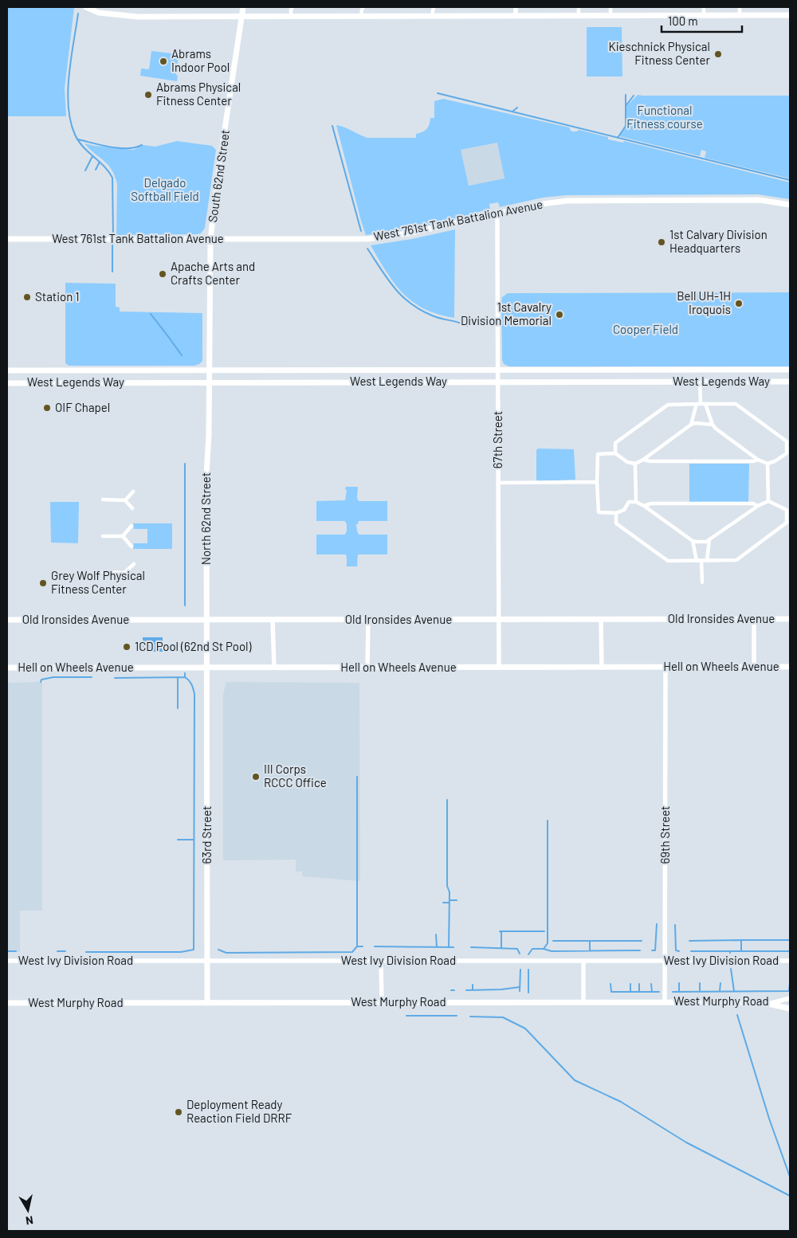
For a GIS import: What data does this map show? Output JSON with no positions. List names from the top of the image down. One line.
{"streets":{"street":["South 62nd Street","West 761st Tank Battalion Avenue","West Legends Way","67th Street","North 62nd Street","Old Ironsides Avenue","Hell on Wheels Avenue","63rd Street","69th Street","West Ivy Division Road","West Murphy Road"]},"crossings":[["South 62nd Street","West 761st Tank Battalion Avenue"],["South 62nd Street","West Legends Way"],["South 62nd Street","North 62nd Street"],["West 761st Tank Battalion Avenue","67th Street"],["West Legends Way","67th Street"],["West Legends Way","North 62nd Street"],["67th Street","Old Ironsides Avenue"],["67th Street","Hell on Wheels Avenue"],["North 62nd Street","Old Ironsides Avenue"],["North 62nd Street","Hell on Wheels Avenue"],["North 62nd Street","63rd Street"],["Hell on Wheels Avenue","63rd Street"],["Hell on Wheels Avenue","69th Street"],["63rd Street","West Ivy Division Road"],["63rd Street","West Murphy Road"],["69th Street","West Ivy Division Road"],["69th Street","West Murphy Road"]],"parks":["Functional Fitness course","Delgado Softball Field","Cooper Field"],"places":["Kieschnick Physical Fitness Center","Abrams Indoor Pool","Abrams Physical Fitness Center","1st Calvary Division Headquarters","Apache Arts and Crafts Center","Station 1","Bell UH-1H Iroquois","1st Cavalry Division Memorial","OIF Chapel","Grey Wolf Physical Fitness Center","1CD Pool (62nd St Pool)","III Corps RCCC Office","Deployment Ready Reaction Field DRRF"],"scale_bar":"100 m","north":"bottom"}
